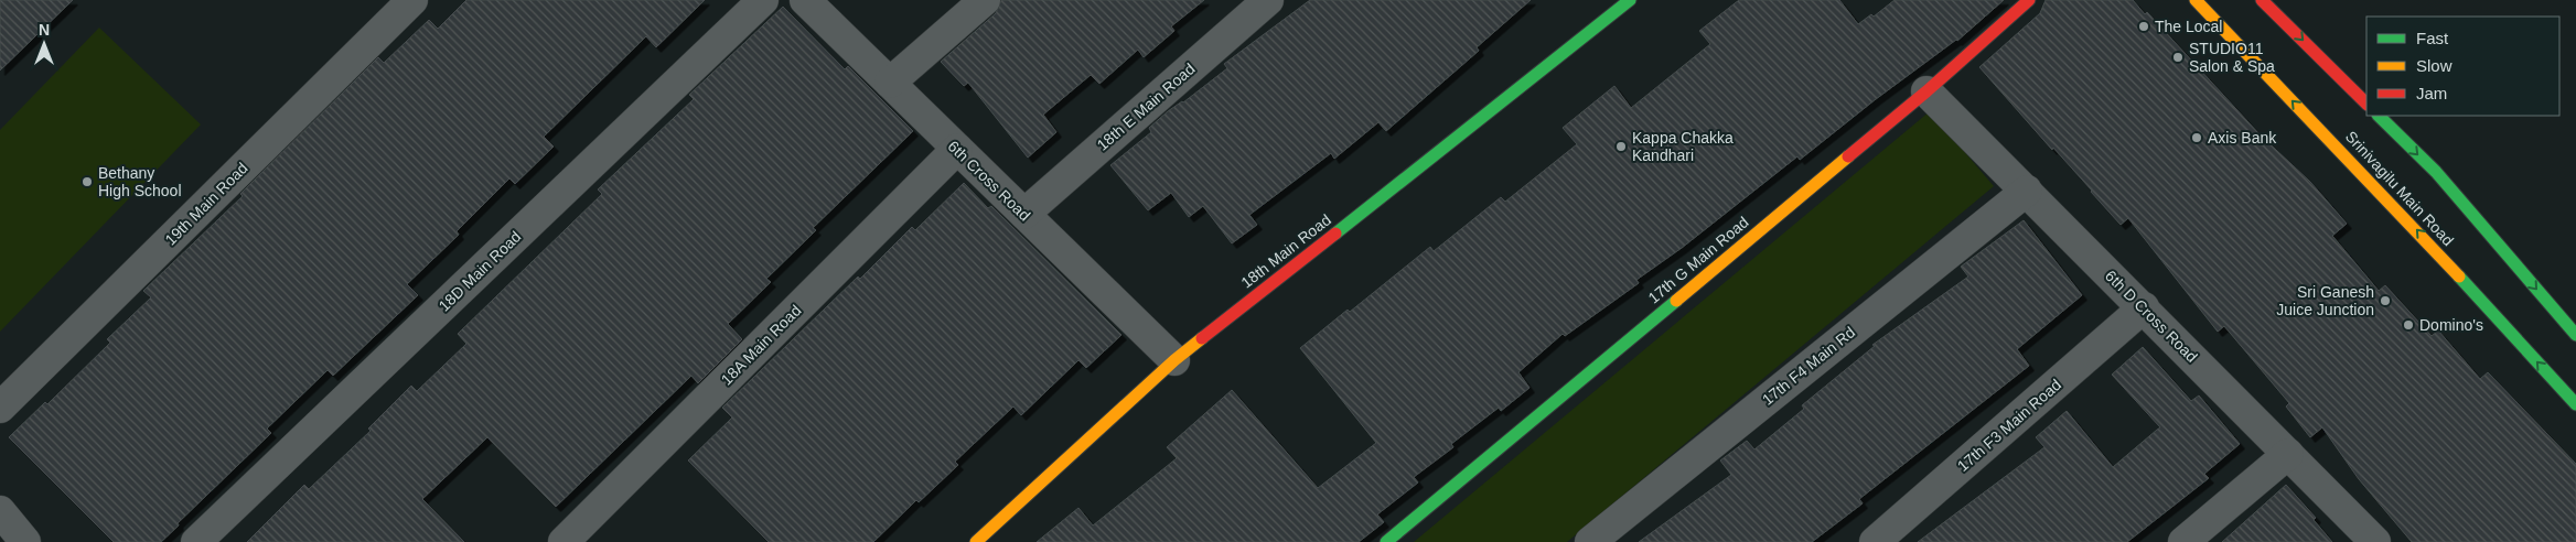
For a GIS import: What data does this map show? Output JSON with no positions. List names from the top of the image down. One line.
{"streets":{"street":["18th E Main Road","6th Cross Road","Srinivagilu Main Road","19th Main Road","18th Main Road","17th G Main Road","18D Main Road","6th D Cross Road","18A Main Road","17th F4 Main Rd","17th F3 Main Road"]},"crossings":[["18th E Main Road","6th Cross Road"],["6th Cross Road","18th Main Road"],["6th Cross Road","18A Main Road"],["17th G Main Road","6th D Cross Road"],["6th D Cross Road","17th F4 Main Rd"],["6th D Cross Road","17th F3 Main Road"]],"places":["The Local","STUDIO11 Salon & Spa","Axis Bank","Kappa Chakka Kandhari","Bethany High School","Sri Ganesh Juice Junction","Domino's"],"legend":["Fast","Slow","Jam"],"north":"top"}
